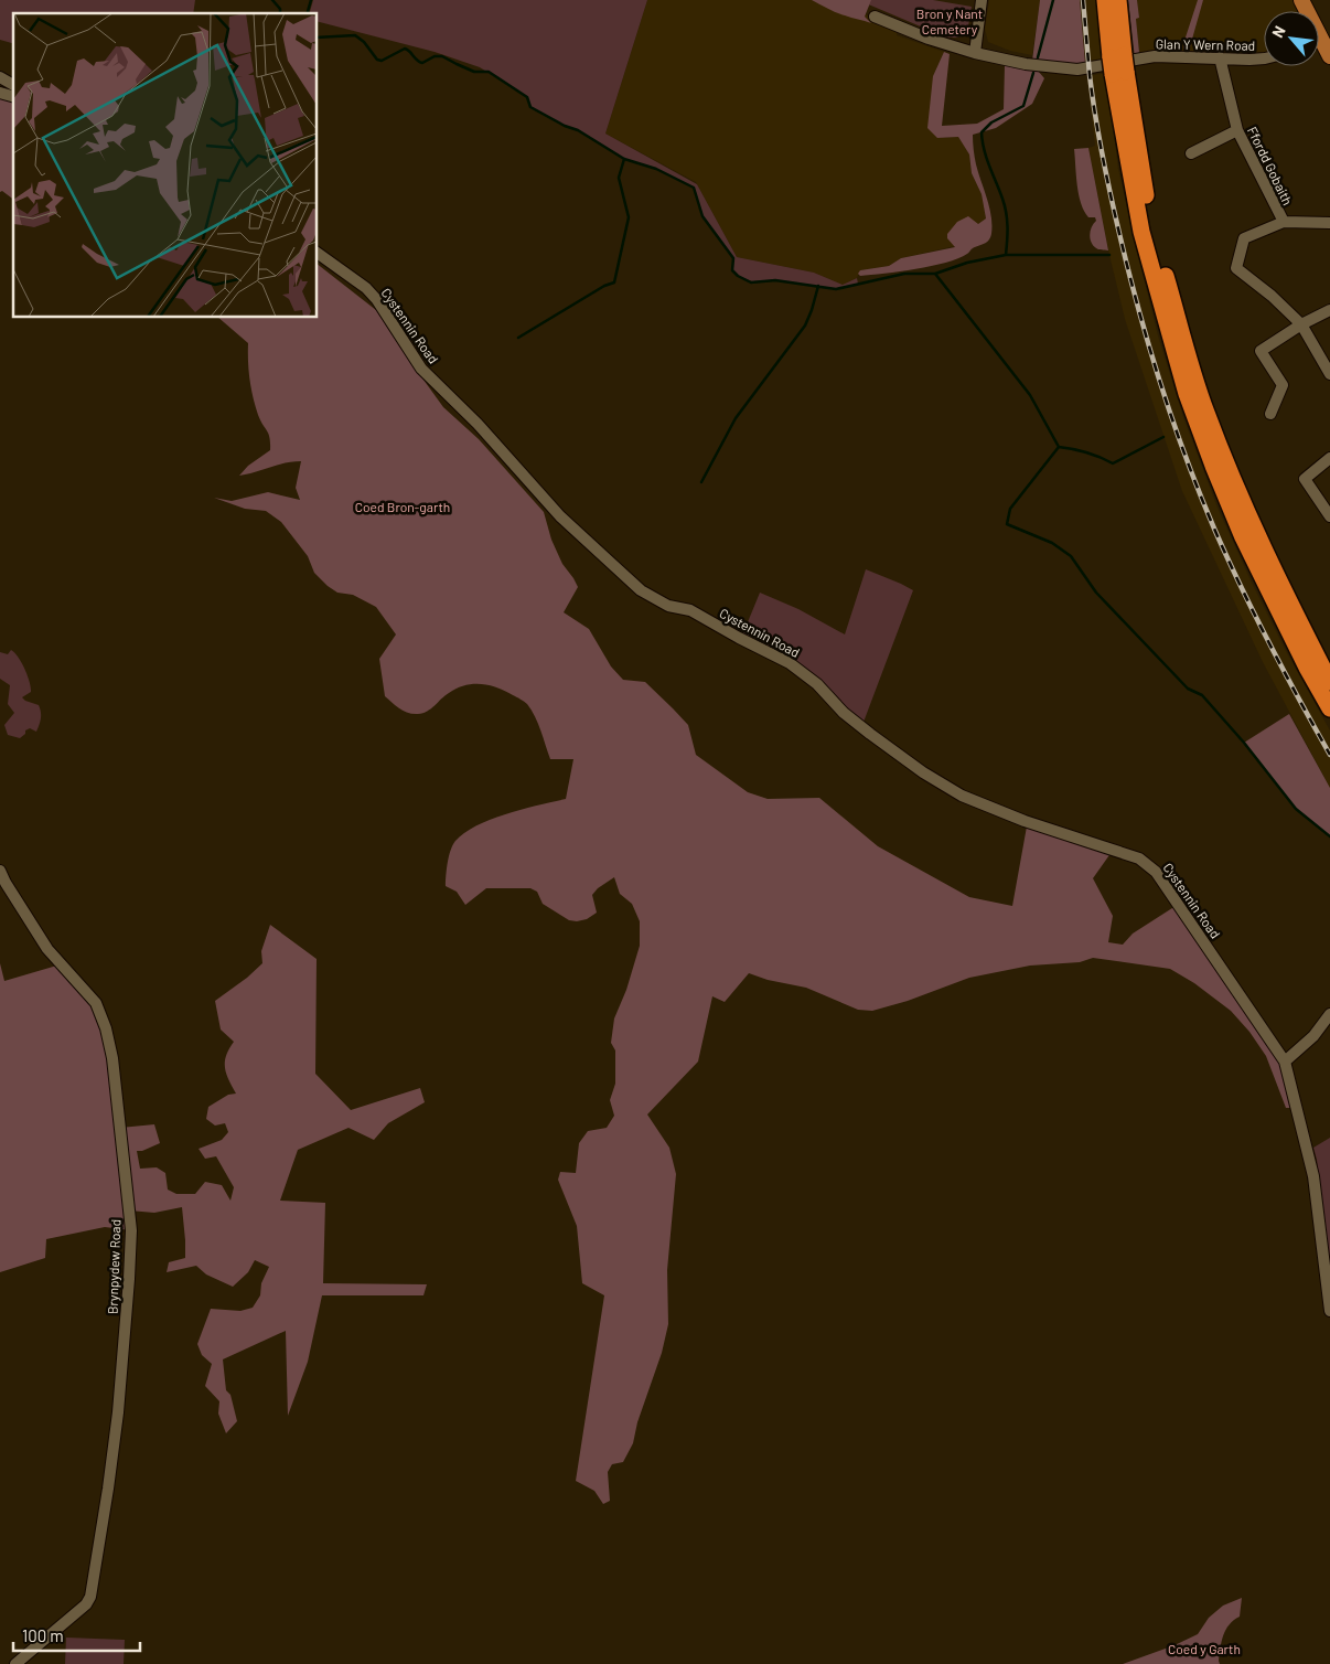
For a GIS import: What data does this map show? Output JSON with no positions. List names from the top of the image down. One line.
{"streets":{"street":["Glan Y Wern Road","Ffordd Gobaith","Cystennin Road","Brynpydew Road"]},"crossings":[["Glan Y Wern Road","Ffordd Gobaith"]],"parks":["Bron y Nant Cemetery","Coed Bron-garth","Coed y Garth"],"scale_bar":"100 m","north":"top left"}
